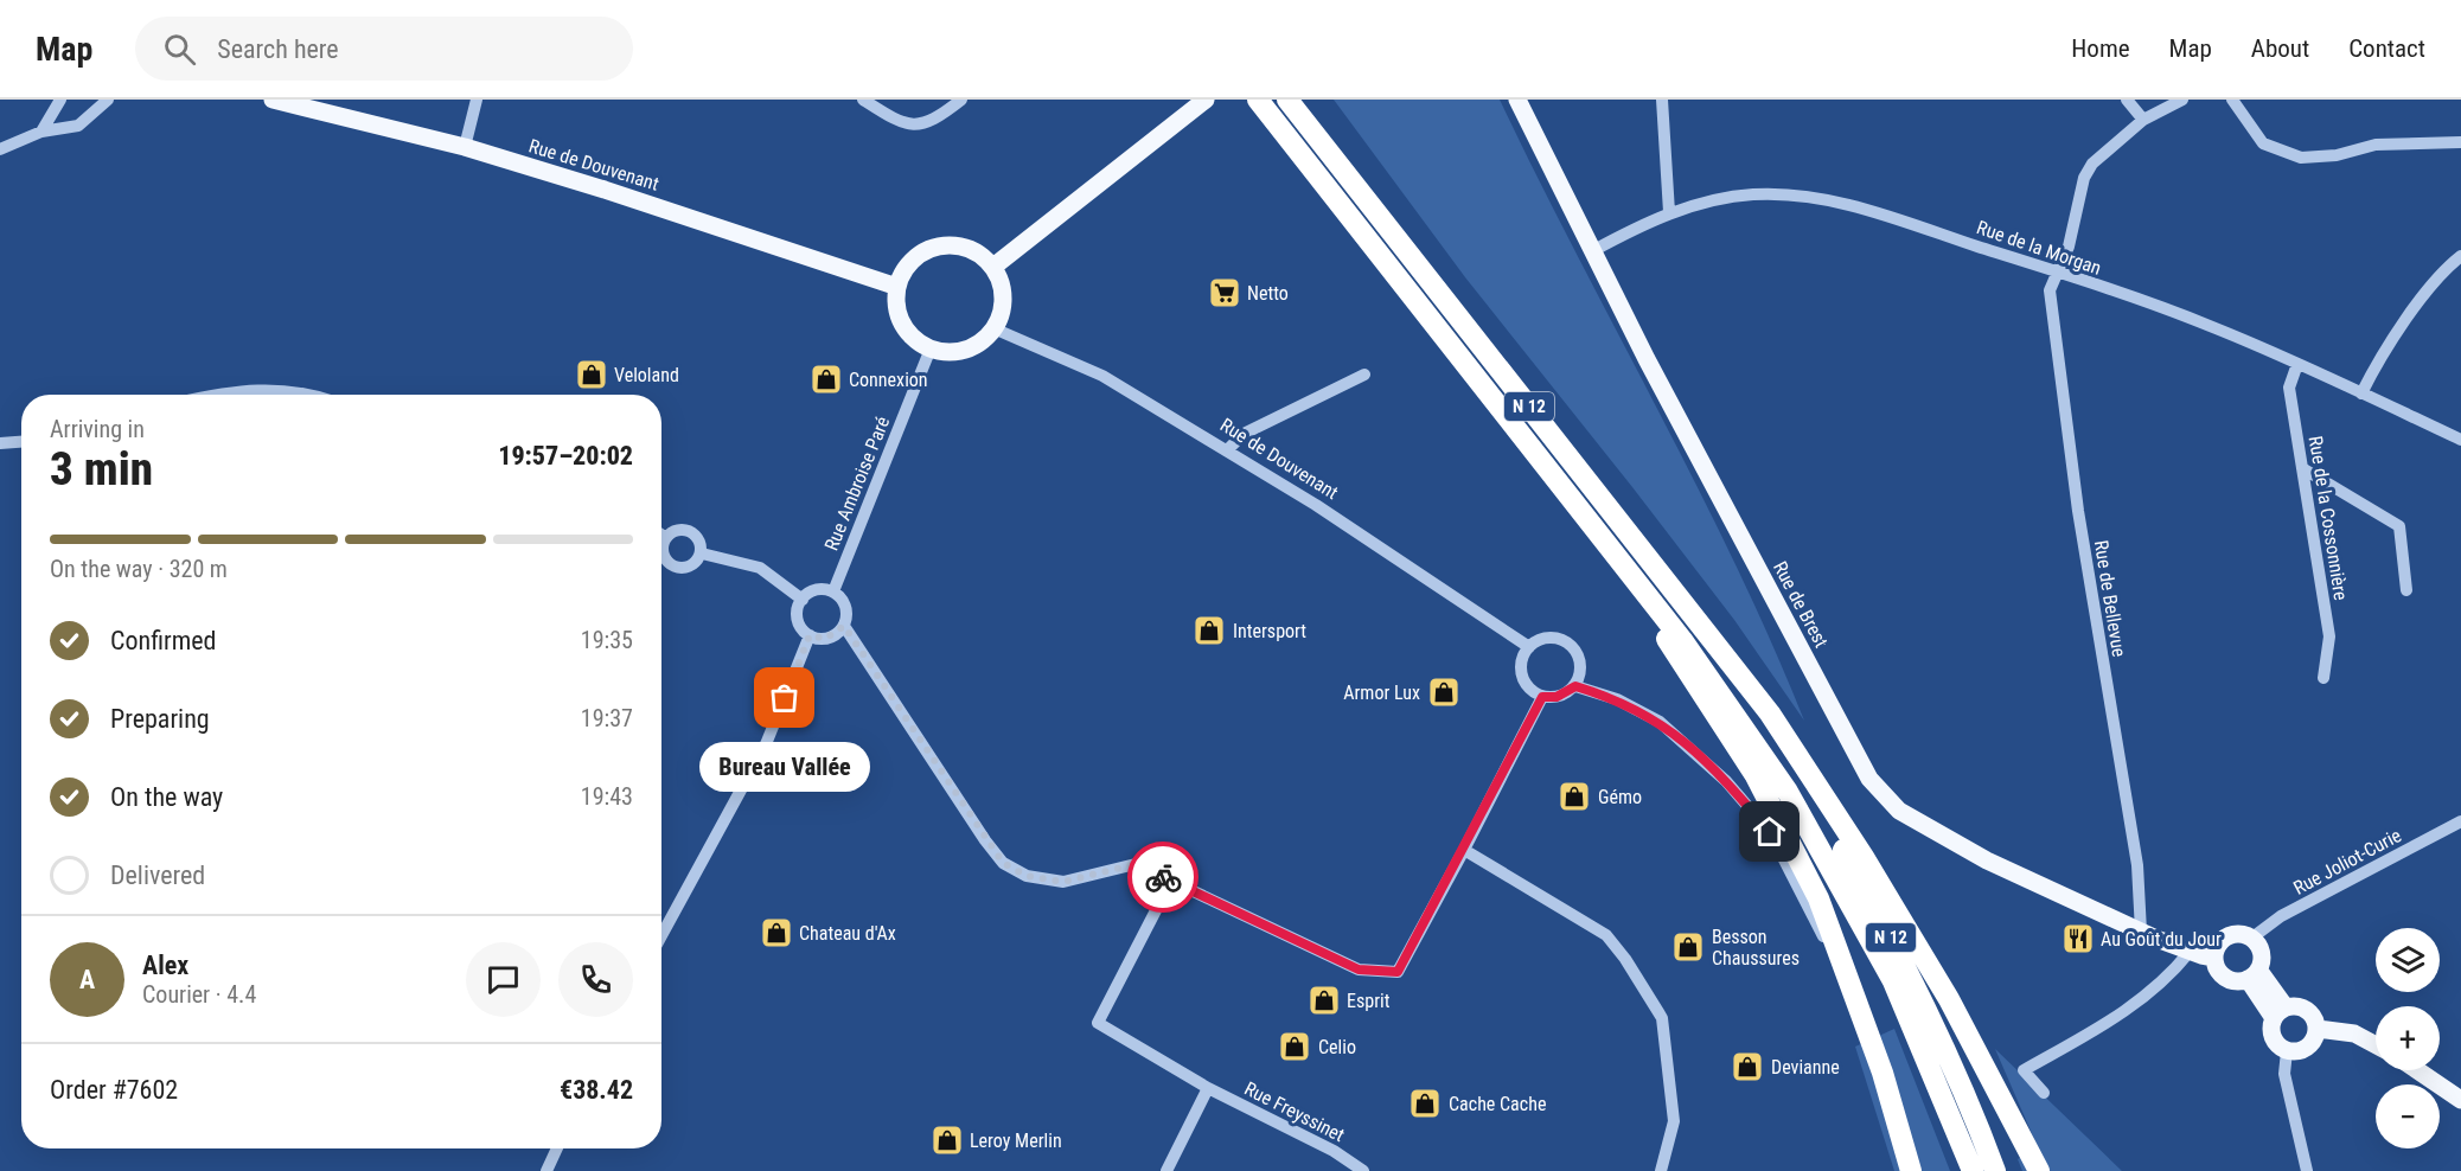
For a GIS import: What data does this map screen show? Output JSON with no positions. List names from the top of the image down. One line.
{"streets":{"highway":["N 12"],"main road":["Rue de Douvenant","Rue de Brest"],"street":["Rue de la Morgan","Rue Ambroise Paré","Rue de la Cossonnière","Rue de Bellevue","Rue Joliot-Curie","Rue Freyssinet"]},"crossings":[["Rue de Douvenant","Rue Ambroise Paré"],["Rue de la Morgan","Rue de la Cossonnière"],["Rue de la Morgan","Rue de Bellevue"],["Rue de la Morgan","Rue de Brest"],["Rue de Bellevue","Rue de Brest"],["Rue de Brest","Rue Joliot-Curie"]],"places":{"supermarket":["Netto"],"shop":["Veloland","Connexion","Intersport","Armor Lux","Gémo","Chateau d'Ax","Besson Chaussures","Esprit","Celio","Devianne","Cache Cache","Leroy Merlin"],"other":["Bureau Vallée"],"restaurant":["Au Goût du Jour"]},"page":{"header":"Map","search":"Search here","nav":["Home","Map","About","Contact"],"heading":["3 min","Arriving in","19:57–20:02"],"panel":["Alex","Courier · 4.4","Order #7602","€38.42"],"bar":"On the way · 320 m","list":[["Confirmed","19:35"],["Preparing","19:37"],["On the way","19:43"],"Delivered"],"bubble":"Bureau Vallée","map_buttons":["+","−"],"round":"A"}}
